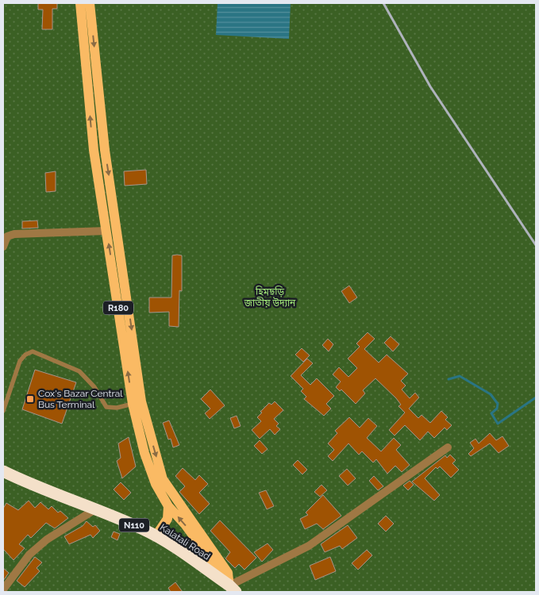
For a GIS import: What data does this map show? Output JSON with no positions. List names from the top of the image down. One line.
{"streets":{"highway":["N110","Kalatali Road"],"main road":["R180"]},"crossings":[["R180","Kalatali Road"]],"parks":["হিমছড়ি জাতীয় উদ্যান"],"places":{"transit":["Cox's Bazar Central Bus Terminal"]}}
